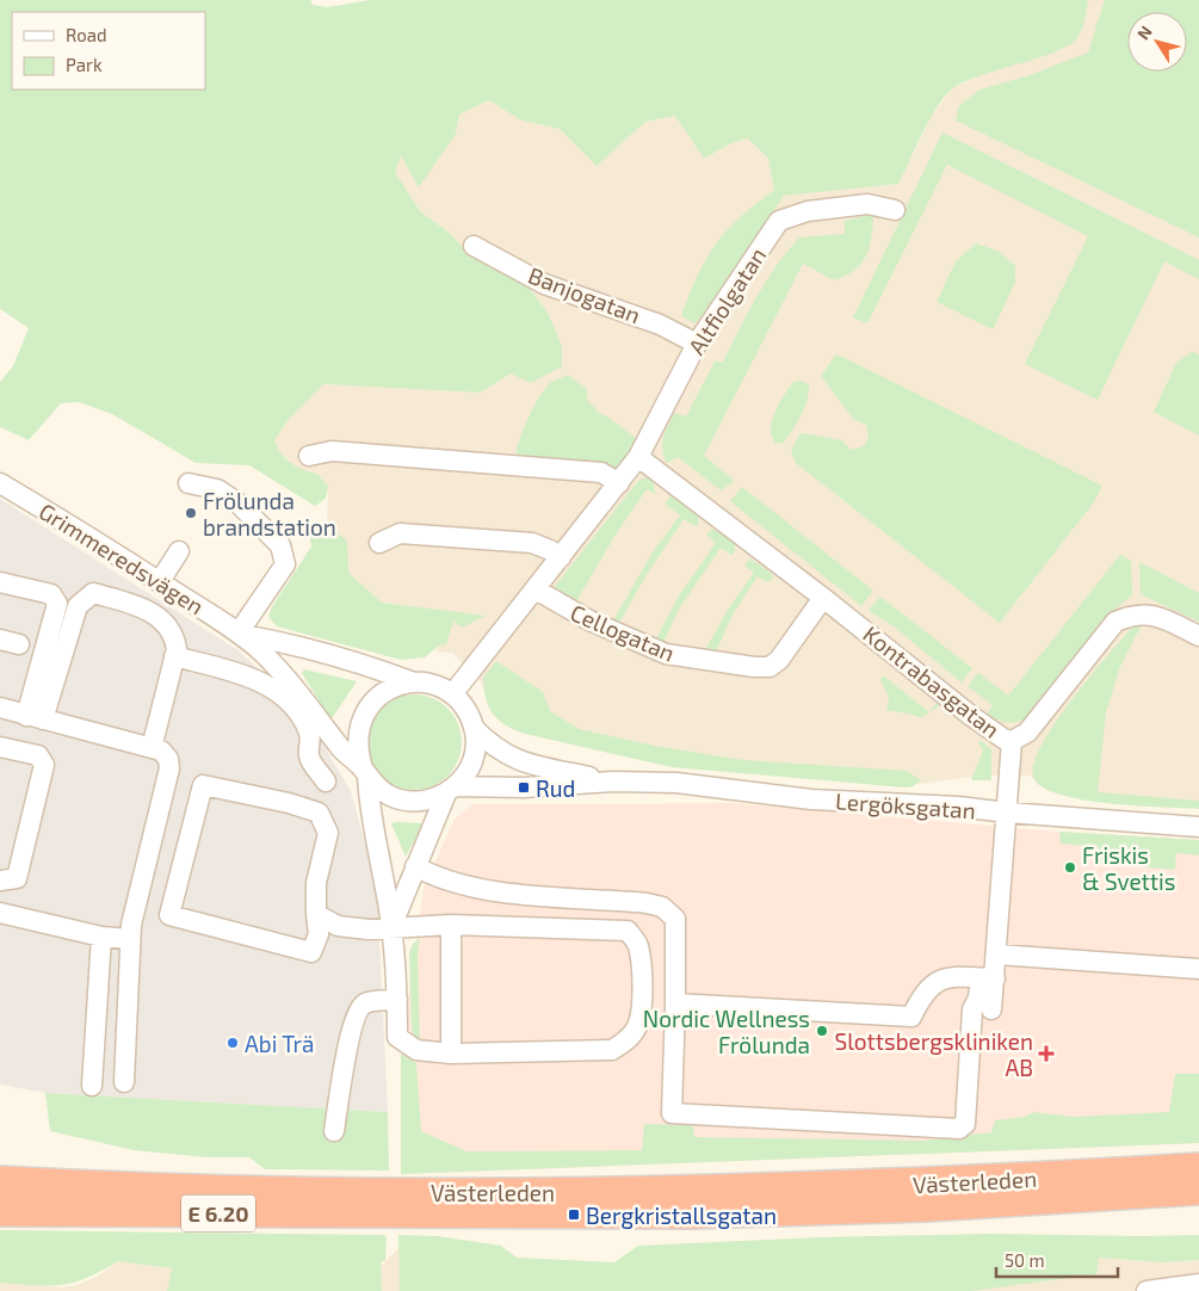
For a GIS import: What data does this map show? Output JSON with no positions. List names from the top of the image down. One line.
{"streets":{"highway":["Västerleden","E 6.20"],"street":["Banjogatan","Altfiolgatan","Grimmeredsvägen","Cellogatan","Kontrabasgatan","Lergöksgatan"]},"crossings":[["Banjogatan","Altfiolgatan"],["Altfiolgatan","Grimmeredsvägen"],["Altfiolgatan","Cellogatan"],["Altfiolgatan","Kontrabasgatan"],["Altfiolgatan","Lergöksgatan"],["Grimmeredsvägen","Lergöksgatan"],["Cellogatan","Kontrabasgatan"],["Kontrabasgatan","Lergöksgatan"]],"places":{"other":["Frölunda brandstation","Friskis & Svettis","Nordic Wellness Frölunda","Abi Trä"],"transit":["Rud","Bergkristallsgatan"],"health":["Slottsbergskliniken AB"]},"legend":["Road","Park"],"scale_bar":"50 m","north":"top left"}
